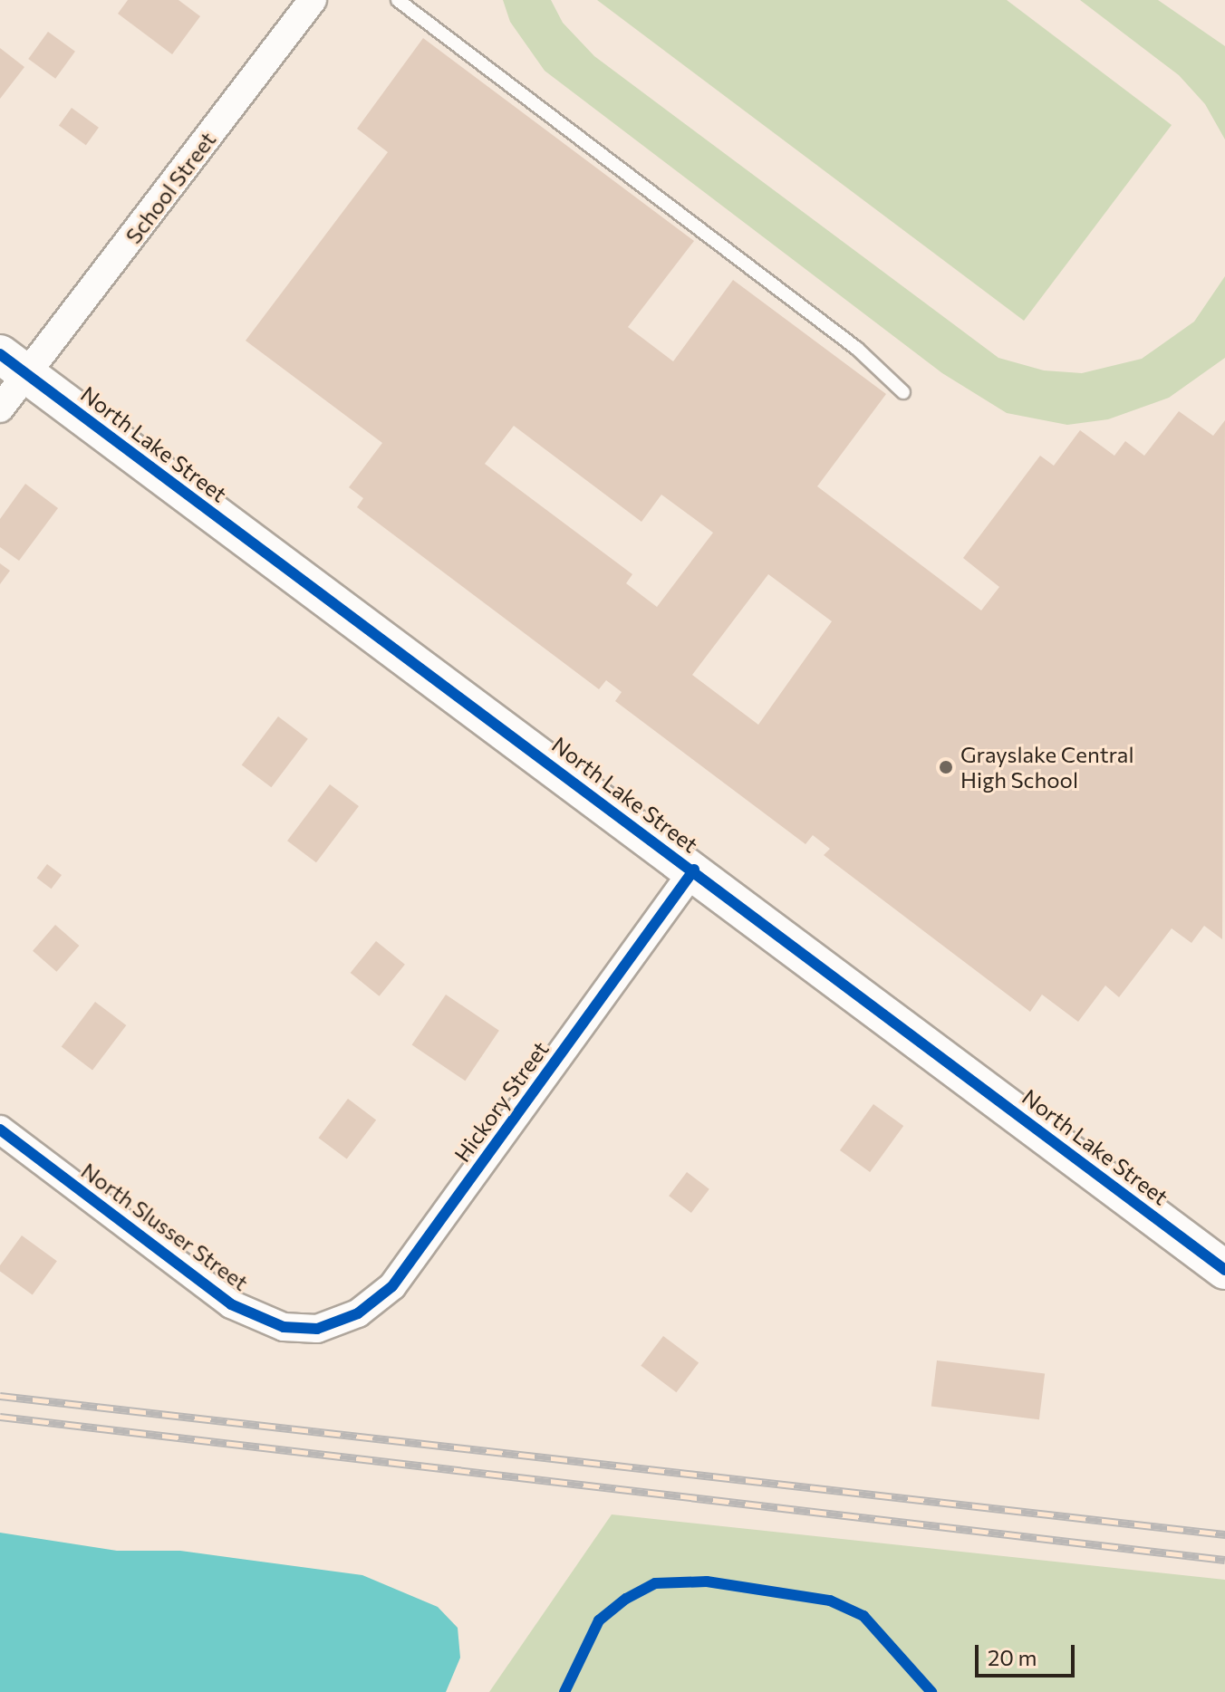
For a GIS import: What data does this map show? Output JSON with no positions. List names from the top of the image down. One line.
{"streets":{"street":["School Street","North Lake Street","Hickory Street","North Slusser Street"]},"crossings":[["School Street","North Lake Street"],["North Lake Street","Hickory Street"],["Hickory Street","North Slusser Street"]],"places":["Grayslake Central High School"],"scale_bar":"20 m"}
